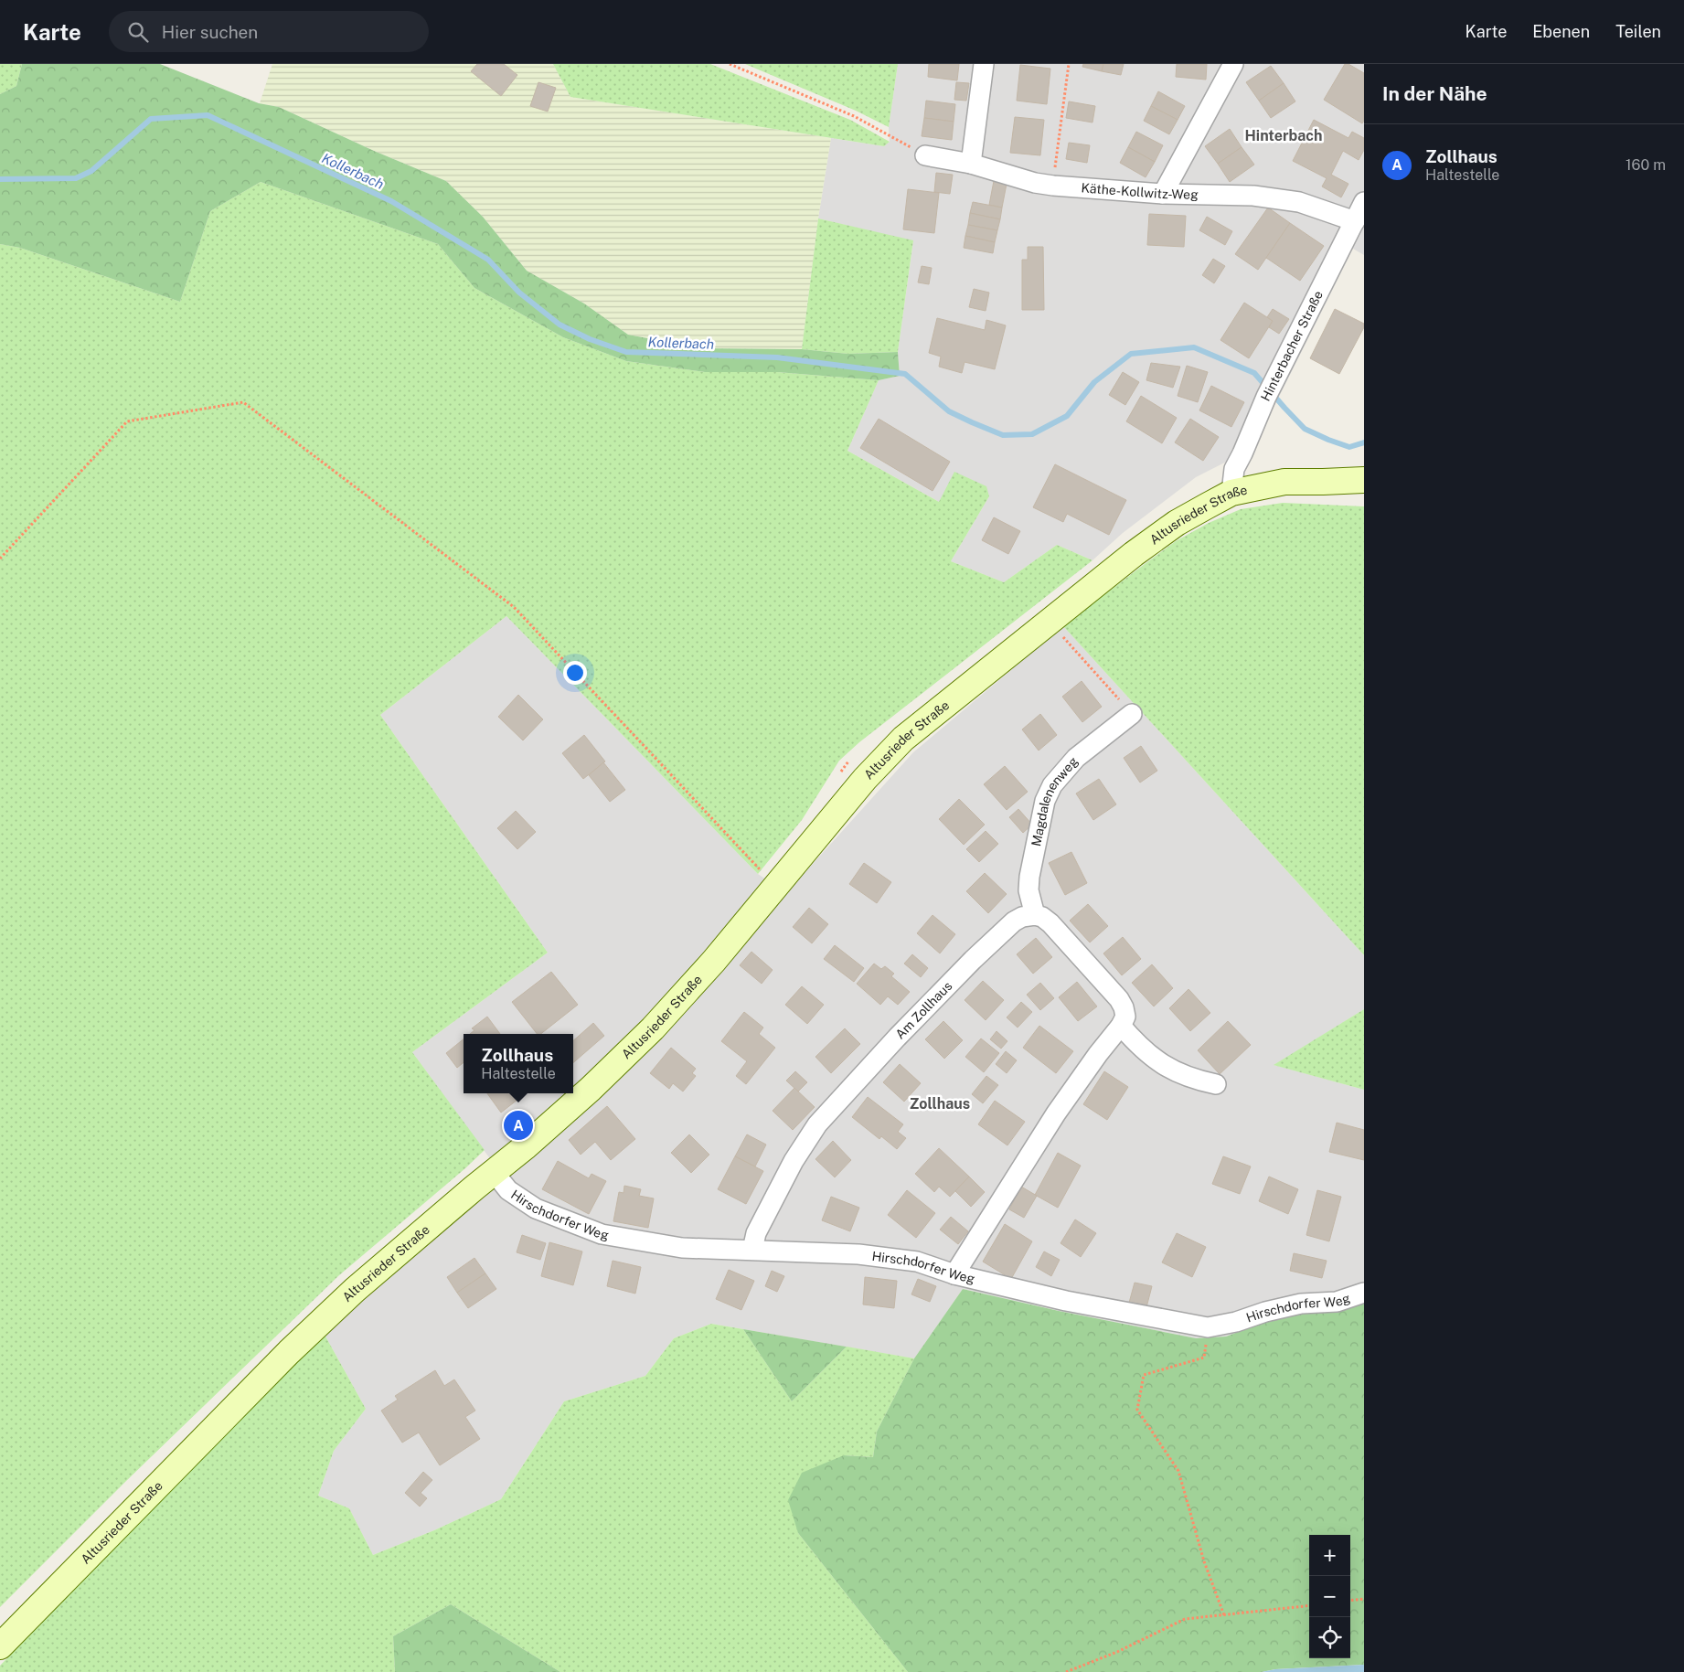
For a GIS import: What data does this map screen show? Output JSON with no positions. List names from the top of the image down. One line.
{"streets":{"main road":["Altusrieder Straße"],"street":["Käthe-Kollwitz-Weg","Hinterbacher Straße","Magdalenenweg","Am Zollhaus","Hirschdorfer Weg"]},"crossings":[["Käthe-Kollwitz-Weg","Hinterbacher Straße"],["Hinterbacher Straße","Altusrieder Straße"],["Altusrieder Straße","Hirschdorfer Weg"],["Magdalenenweg","Am Zollhaus"],["Am Zollhaus","Hirschdorfer Weg"]],"districts":["Hinterbach","Zollhaus"],"water":["Kollerbach"],"page":{"header":"Karte","search":"Hier suchen","nav":["Karte","Ebenen","Teilen"],"heading":"In der Nähe","list":[{"mark":"A","name":"Zollhaus","note":"Haltestelle","value":"160 m"}],"popup":["Zollhaus","Haltestelle"],"pins":"A","map_buttons":["+","−"]}}
